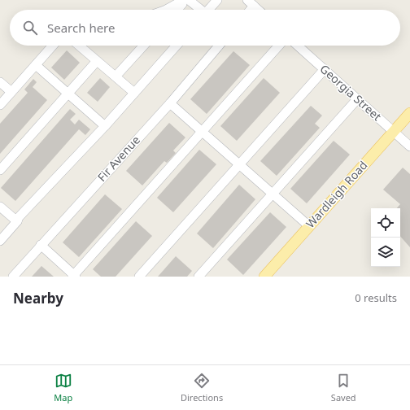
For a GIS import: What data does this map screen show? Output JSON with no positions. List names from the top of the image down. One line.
{"streets":{"main road":["Wardleigh Road"],"street":["Georgia Street","Fir Avenue"]},"crossings":[["Georgia Street","Wardleigh Road"]],"page":{"search":"Search here","heading":["Nearby","0 results"],"nav":["Map","Directions","Saved"]}}
